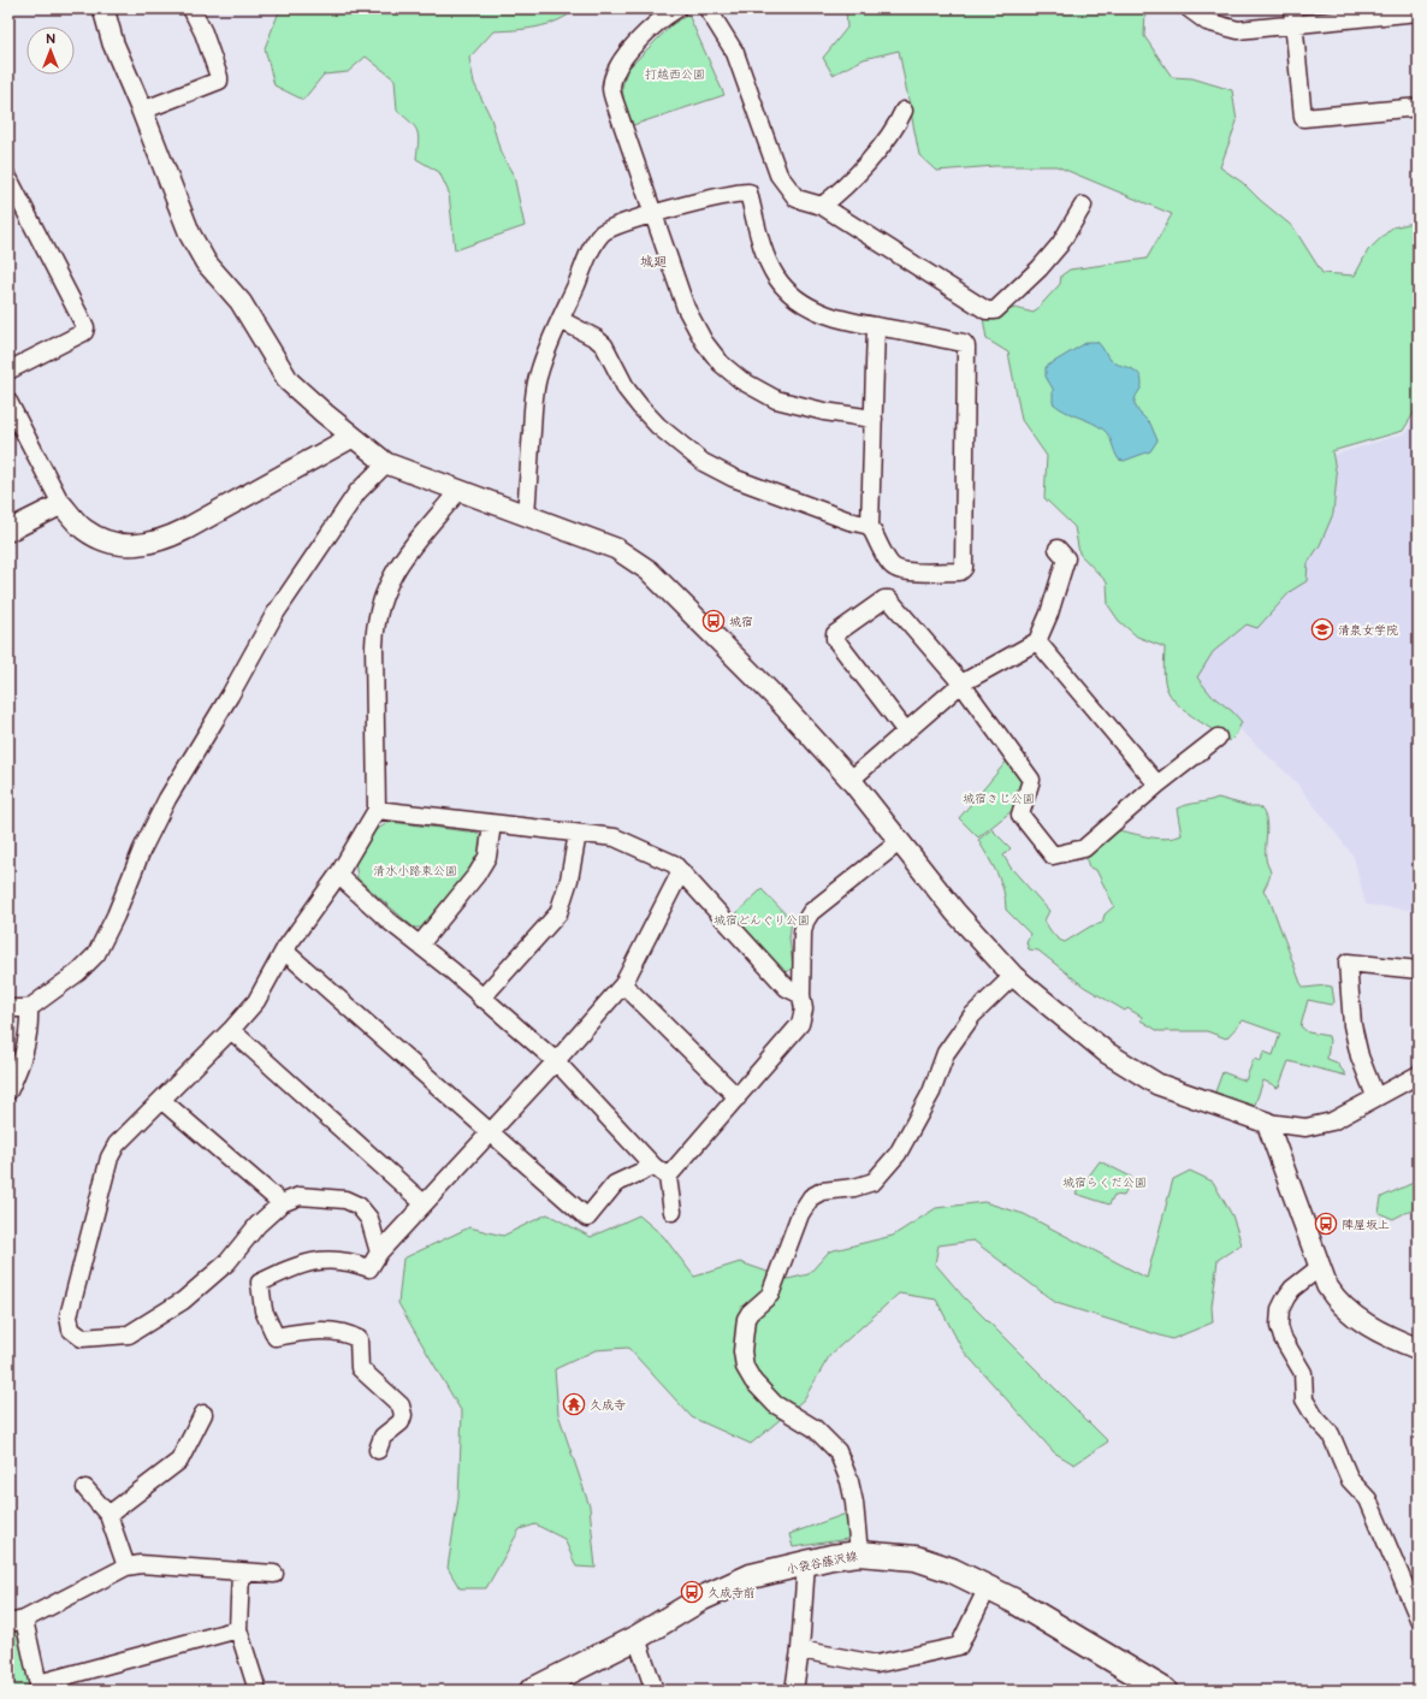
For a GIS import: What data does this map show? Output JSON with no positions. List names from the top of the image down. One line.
{"streets":{"main road":["小袋谷藤沢線"]},"districts":["城廻"],"parks":["打越西公園","城宿きじ公園","清水小路東公園","城宿どんぐり公園","城宿らくだ公園"],"places":{"bus stop":["城宿","陣屋坂上","久成寺前"],"school or university":["清泉女学院"],"temple":["久成寺"]},"north":"top"}
